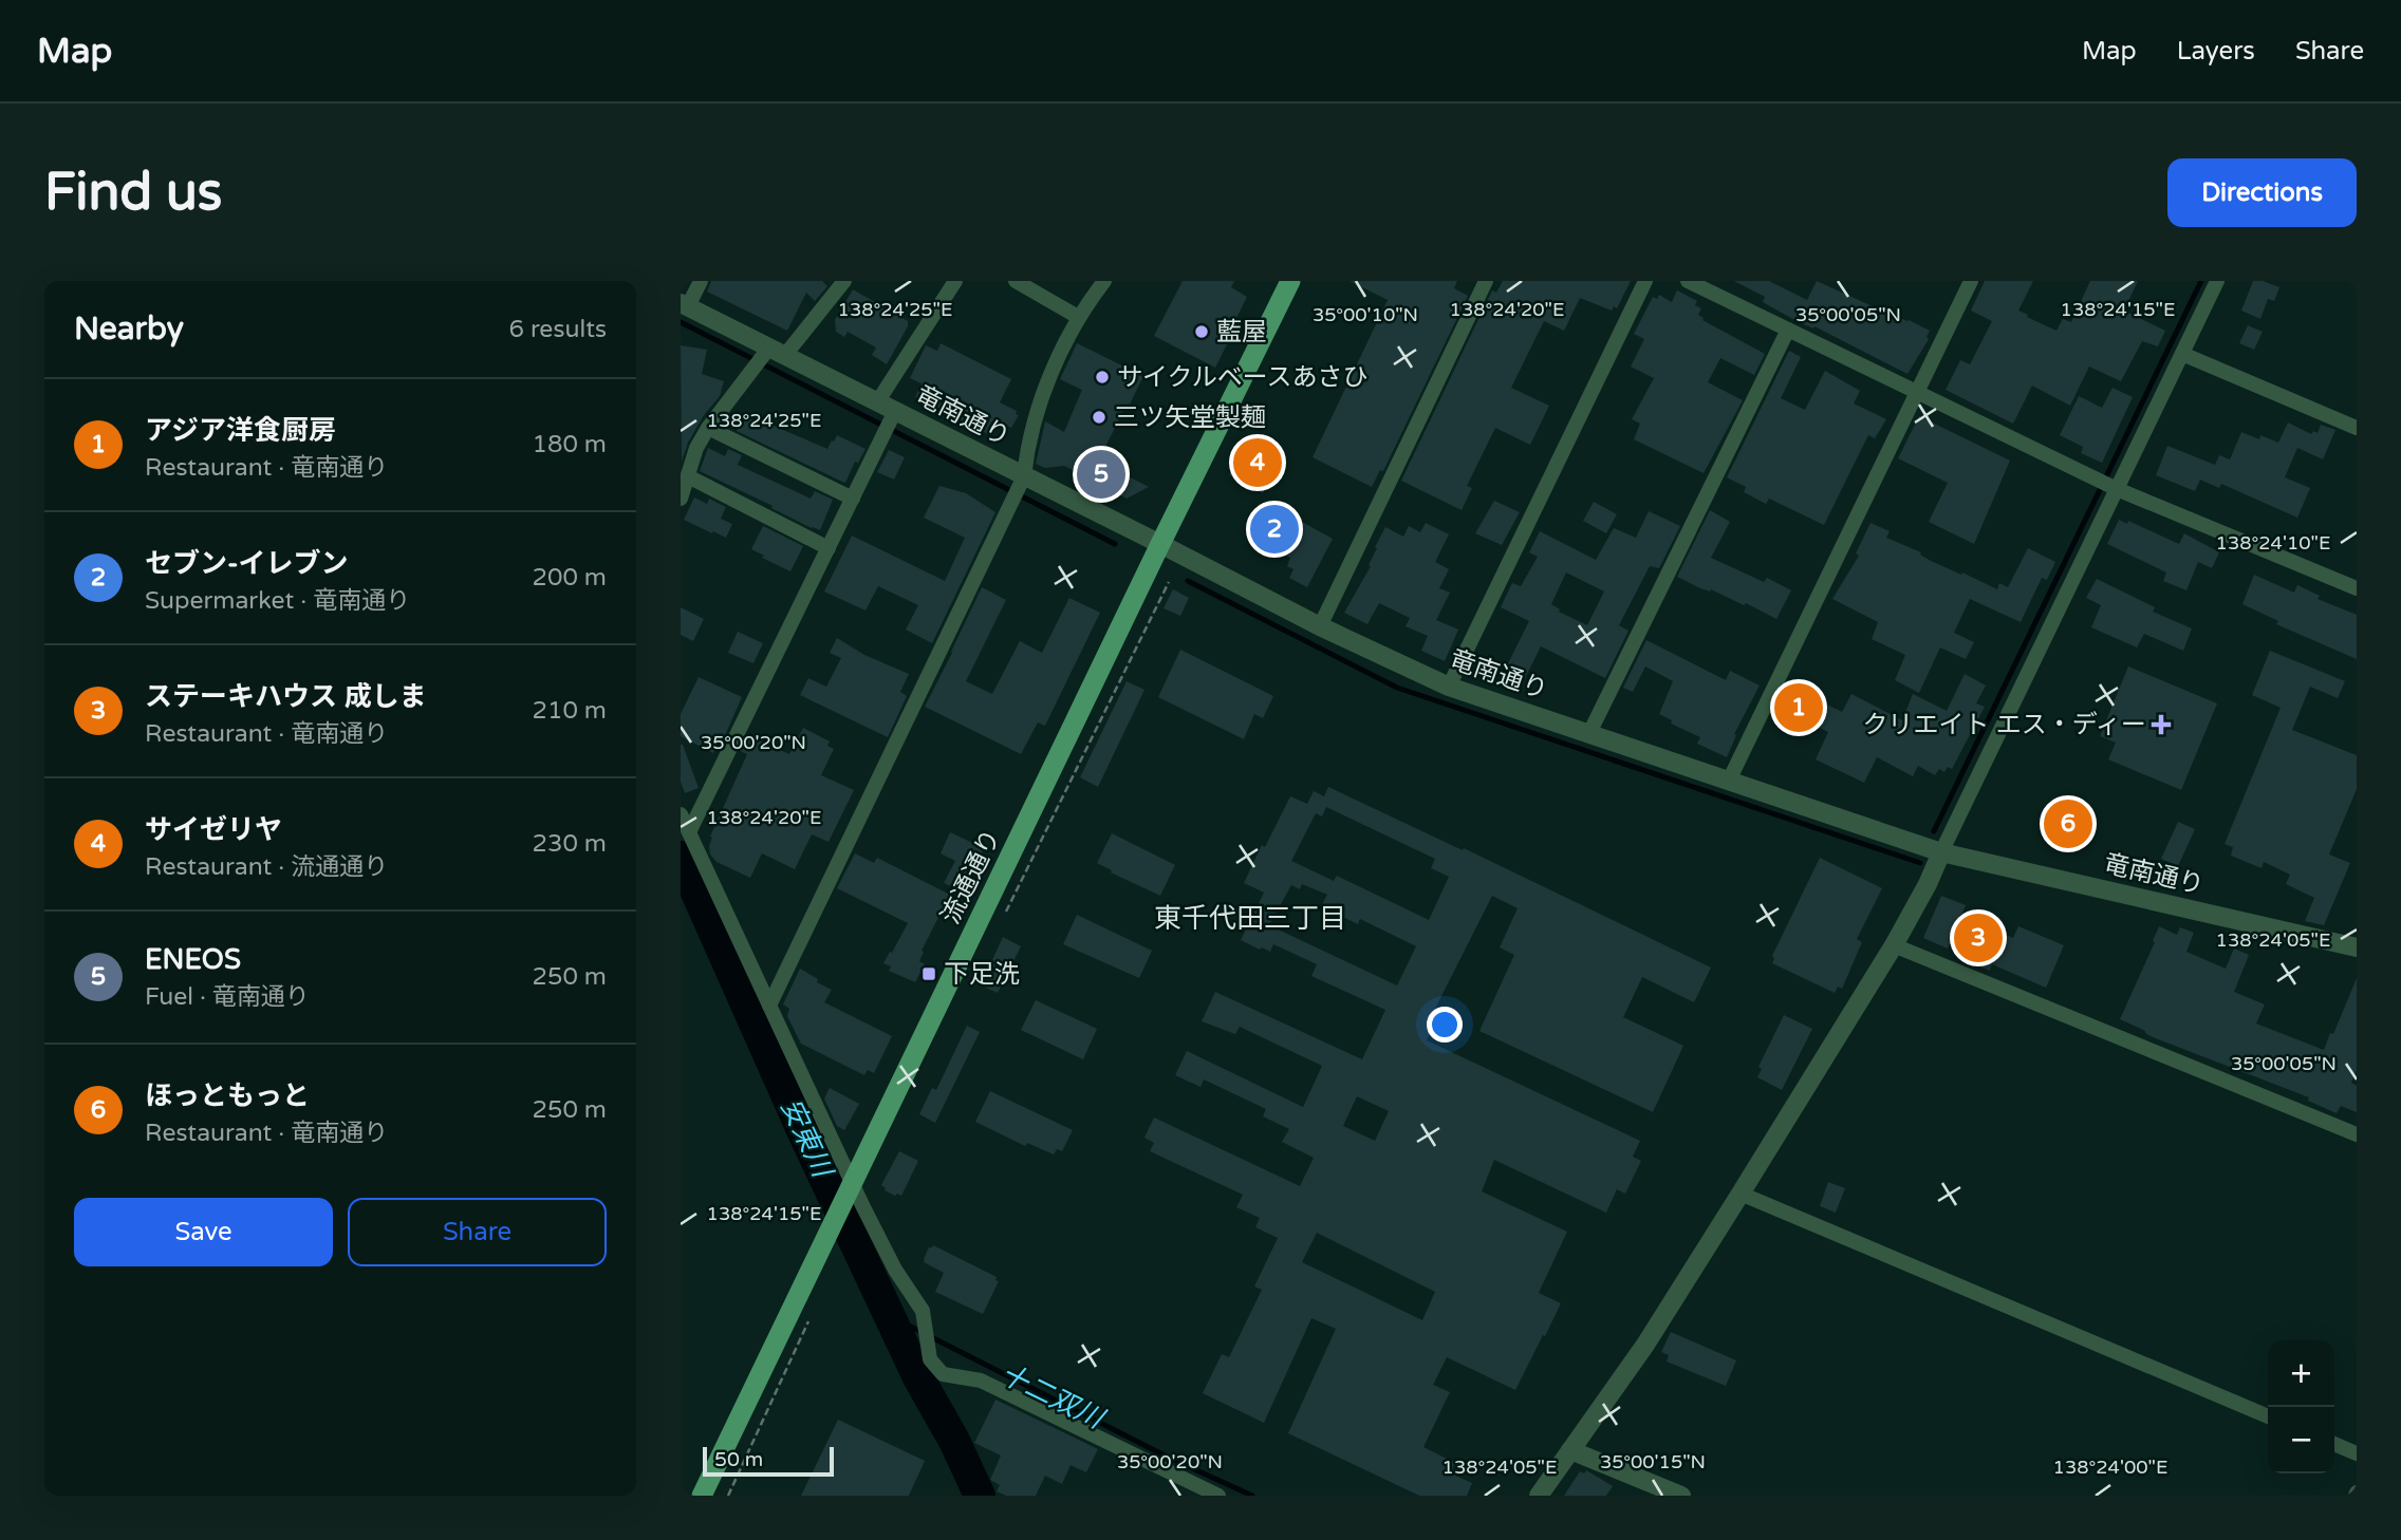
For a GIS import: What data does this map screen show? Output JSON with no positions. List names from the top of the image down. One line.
{"streets":{"main road":["流通通り"],"street":["竜南通り"]},"crossings":[["竜南通り","流通通り"]],"districts":["東千代田三丁目"],"water":["安東川","十二双川"],"places":{"other":["藍屋","サイクルベースあさひ","三ツ矢堂製麺"],"health":["クリエイト エス・ディー"],"transit":["下足洗"]},"scale_bar":"50 m","page":{"header":"Map","nav":["Map","Layers","Share"],"buttons":["Directions",["Save","Share"]],"title":"Find us","heading":["Nearby","6 results"],"list":[{"mark":"1","name":"アジア洋食厨房","note":"Restaurant · 竜南通り","value":"180 m"},{"mark":"2","name":"セブン-イレブン","note":"Supermarket · 竜南通り","value":"200 m"},{"mark":"3","name":"ステーキハウス 成しま","note":"Restaurant · 竜南通り","value":"210 m"},{"mark":"4","name":"サイゼリヤ","note":"Restaurant · 流通通り","value":"230 m"},{"mark":"5","name":"ENEOS","note":"Fuel · 竜南通り","value":"250 m"},{"mark":"6","name":"ほっともっと","note":"Restaurant · 竜南通り","value":"250 m"}],"pins":["4","5","2","1","6","3"],"map_buttons":["+","−"],"scale":"50 m"},"coordinates":["138°24'25\"E","138°24'20\"E","138°24'15\"E","35°00'10\"N","35°00'05\"N","138°24'10\"E","35°00'20\"N","138°24'05\"E","35°00'15\"N","138°24'00\"E"]}
